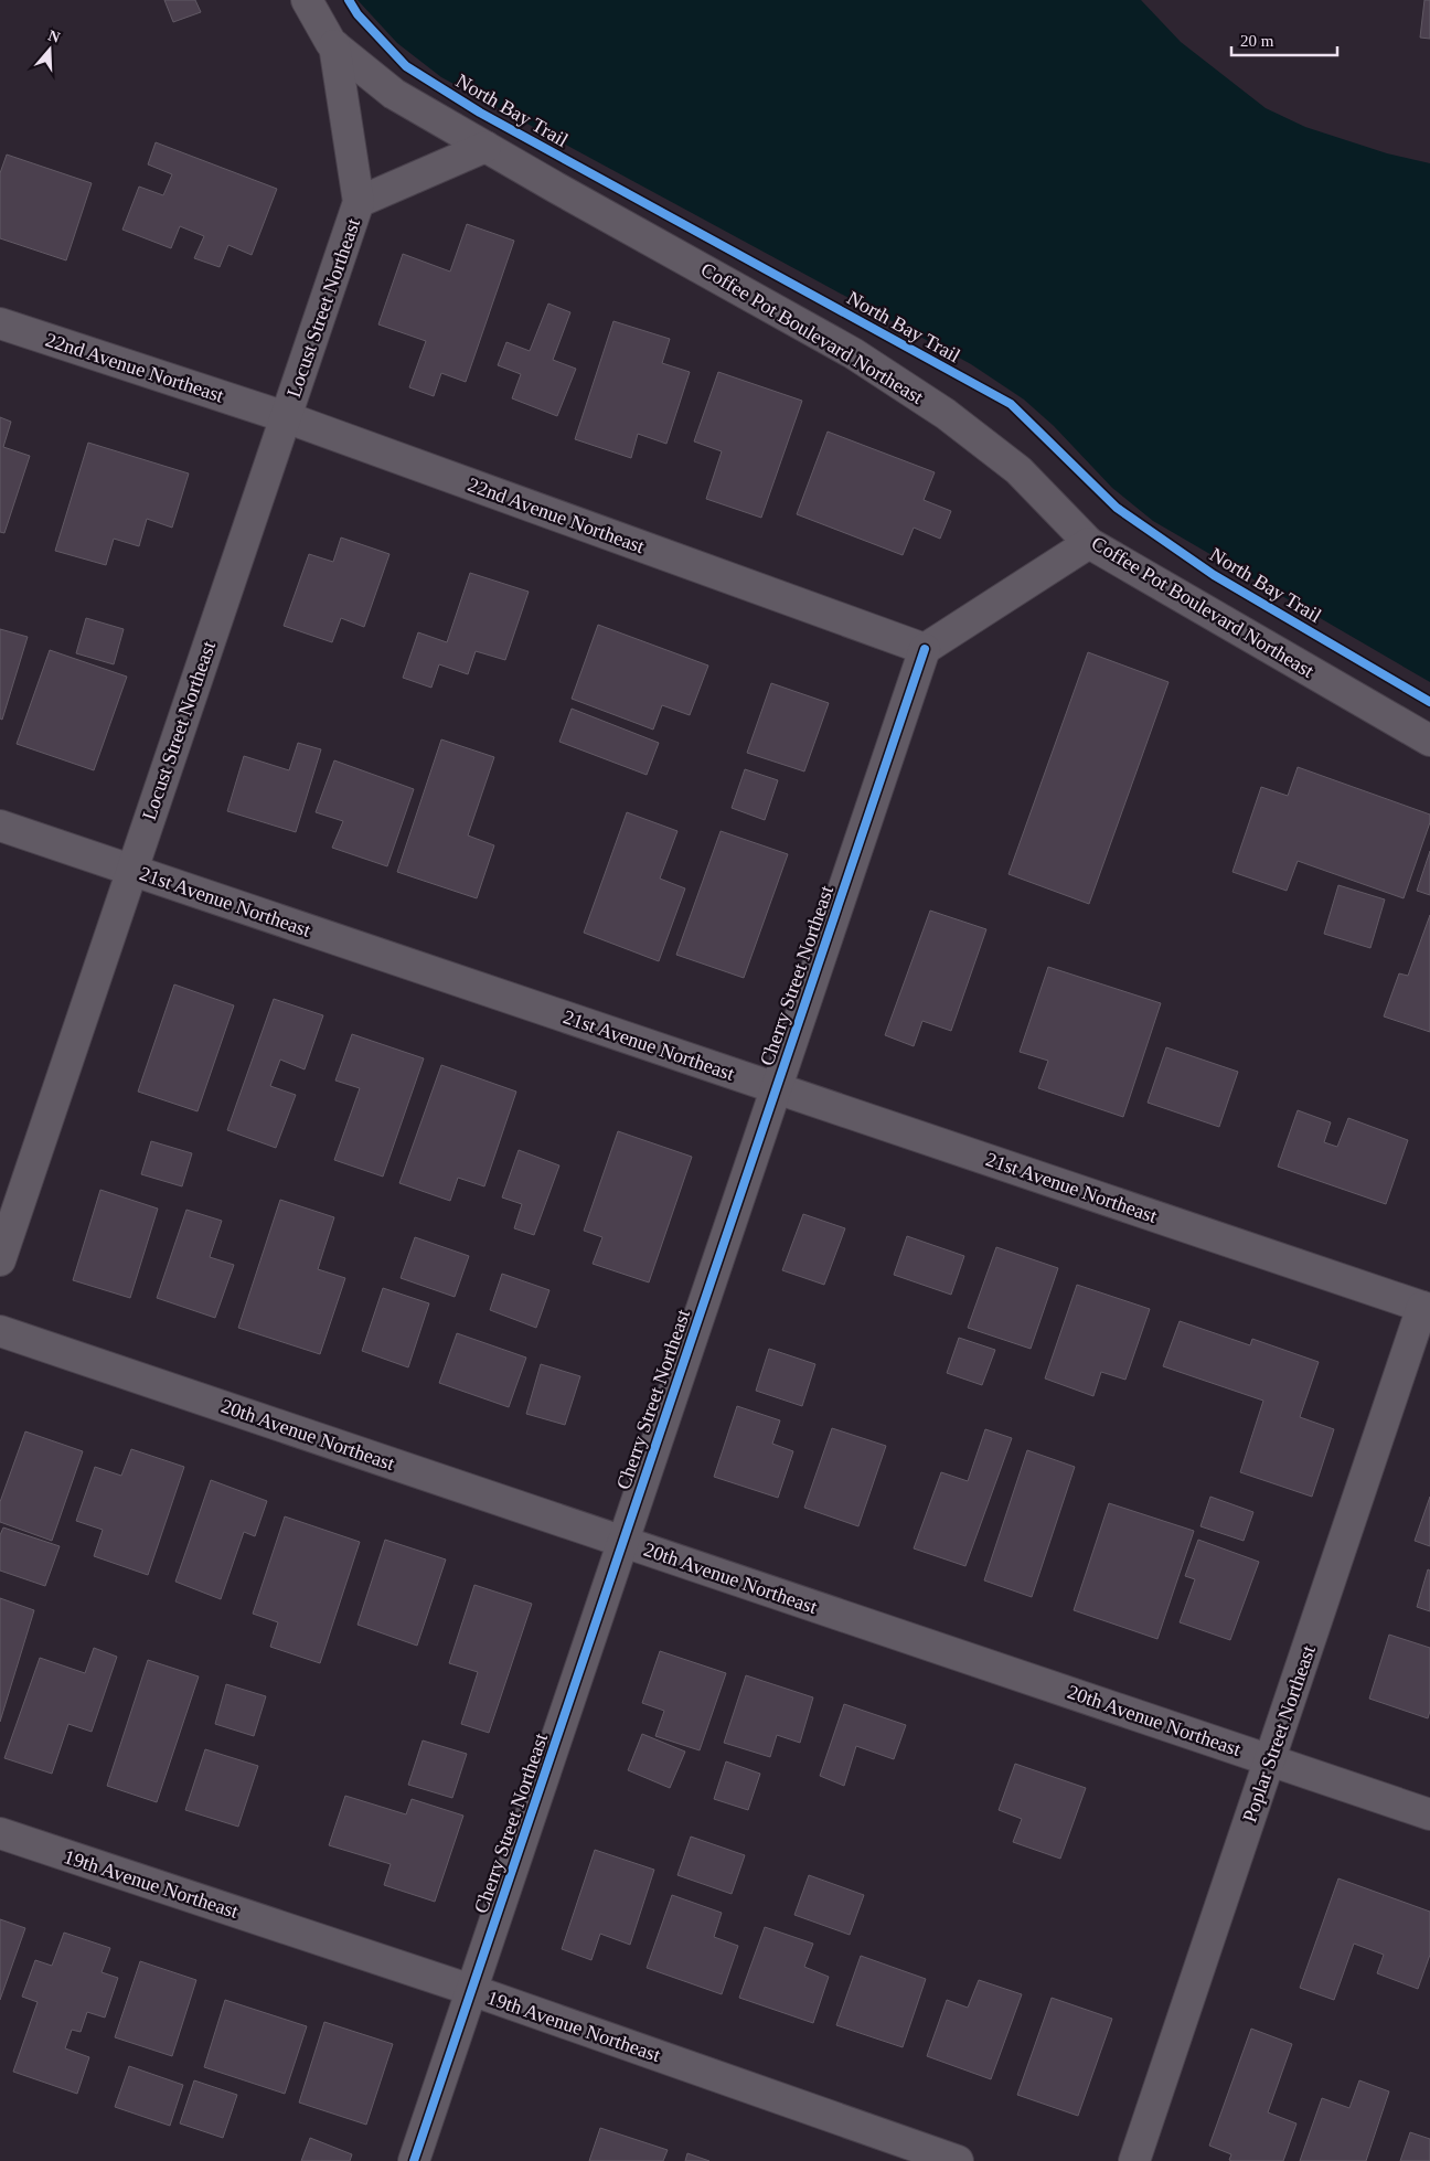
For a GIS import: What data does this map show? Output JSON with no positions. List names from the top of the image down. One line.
{"streets":{"street":["Locust Street Northeast","Coffee Pot Boulevard Northeast","22nd Avenue Northeast","21st Avenue Northeast","Cherry Street Northeast","20th Avenue Northeast","Poplar Street Northeast","19th Avenue Northeast"],"cycle path":["North Bay Trail"]},"crossings":[["Locust Street Northeast","Coffee Pot Boulevard Northeast"],["Locust Street Northeast","22nd Avenue Northeast"],["Locust Street Northeast","21st Avenue Northeast"],["22nd Avenue Northeast","Cherry Street Northeast"],["21st Avenue Northeast","Cherry Street Northeast"],["21st Avenue Northeast","Poplar Street Northeast"],["Cherry Street Northeast","20th Avenue Northeast"],["Cherry Street Northeast","19th Avenue Northeast"],["20th Avenue Northeast","Poplar Street Northeast"]],"scale_bar":"20 m","north":"top"}
